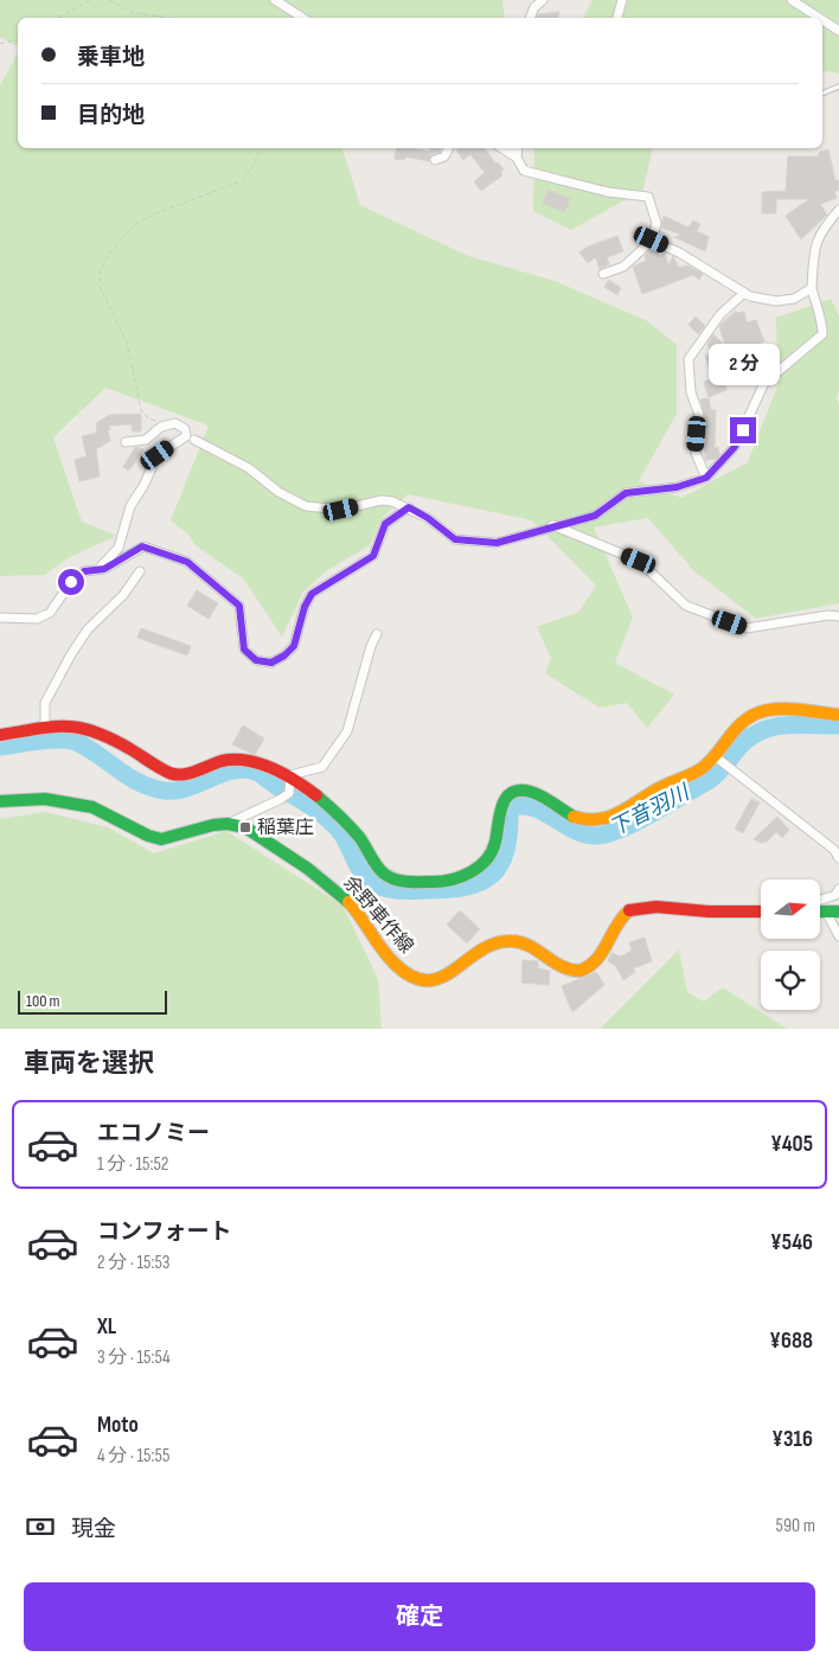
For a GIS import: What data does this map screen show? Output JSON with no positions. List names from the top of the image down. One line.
{"streets":{"street":["余野車作線"]},"water":["下音羽川"],"places":{"transit":["稲葉庄"]},"scale_bar":"100 m","north":"right","page":{"banner":["乗車地","目的地"],"bubble":"2 分","scale":"100 m","heading":"車両を選択","list":[{"name":"エコノミー","note":"1 分 · 15:52","value":"¥405"},{"name":"コンフォート","note":"2 分 · 15:53","value":"¥546"},{"name":"XL","note":"3 分 · 15:54","value":"¥688"},{"name":"Moto","note":"4 分 · 15:55","value":"¥316"}],"pay":["現金","590 m"],"buttons":"確定"}}
